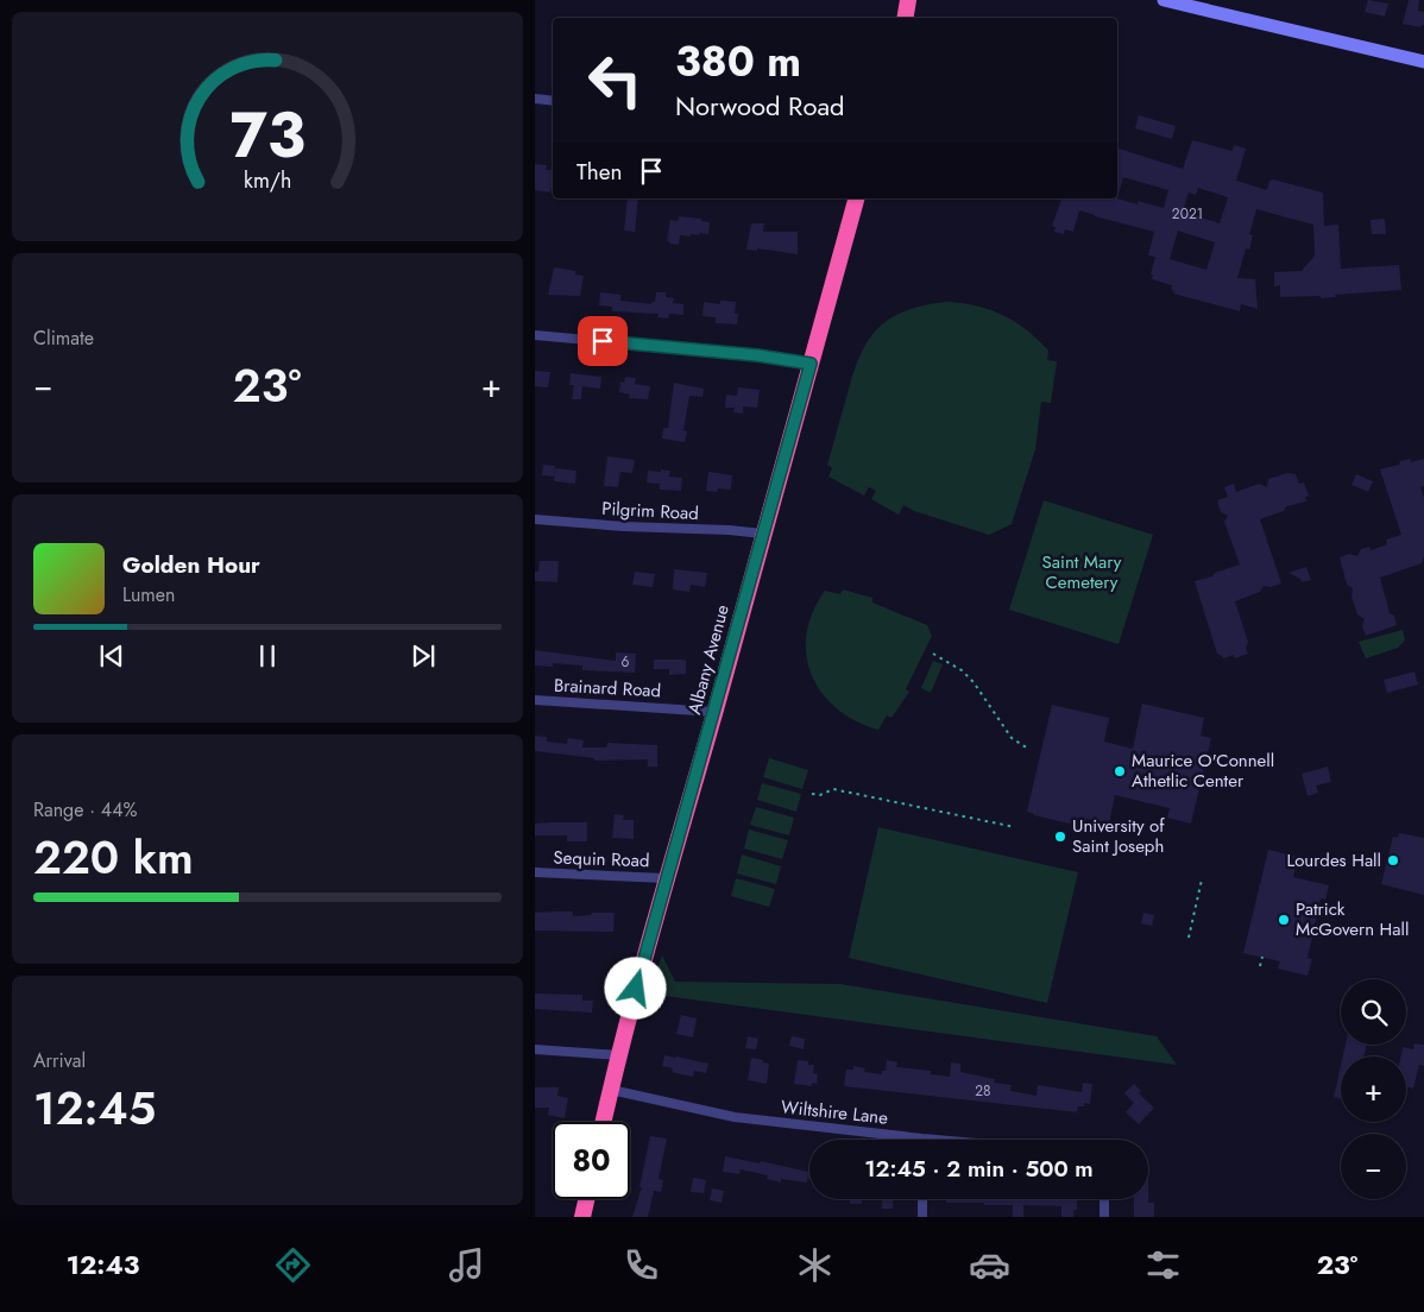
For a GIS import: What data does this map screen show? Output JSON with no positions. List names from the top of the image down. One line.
{"streets":{"highway":["Albany Avenue"],"street":["Pilgrim Road","Brainard Road","Sequin Road","Wiltshire Lane"]},"crossings":[["Pilgrim Road","Albany Avenue"],["Albany Avenue","Brainard Road"],["Albany Avenue","Sequin Road"],["Albany Avenue","Wiltshire Lane"]],"parks":["Saint Mary Cemetery"],"places":["Maurice O'Connell Athetlic Center","University of Saint Joseph","Lourdes Hall","Patrick McGovern Hall"],"house_numbers":["2021","6","28"],"page":{"turn":["380 m","Norwood Road"],"then":"Then","tile":["Climate",["Range · 44%","220 km"],["Arrival","12:45"]],"heat":["−","23°","+"],"song":["Golden Hour","Lumen"],"map_buttons":["+","−"],"limit":"80","trip":"12:45 · 2 min · 500 m","tabs":["12:43","23°"],"gauge":["73","km/h"]}}
